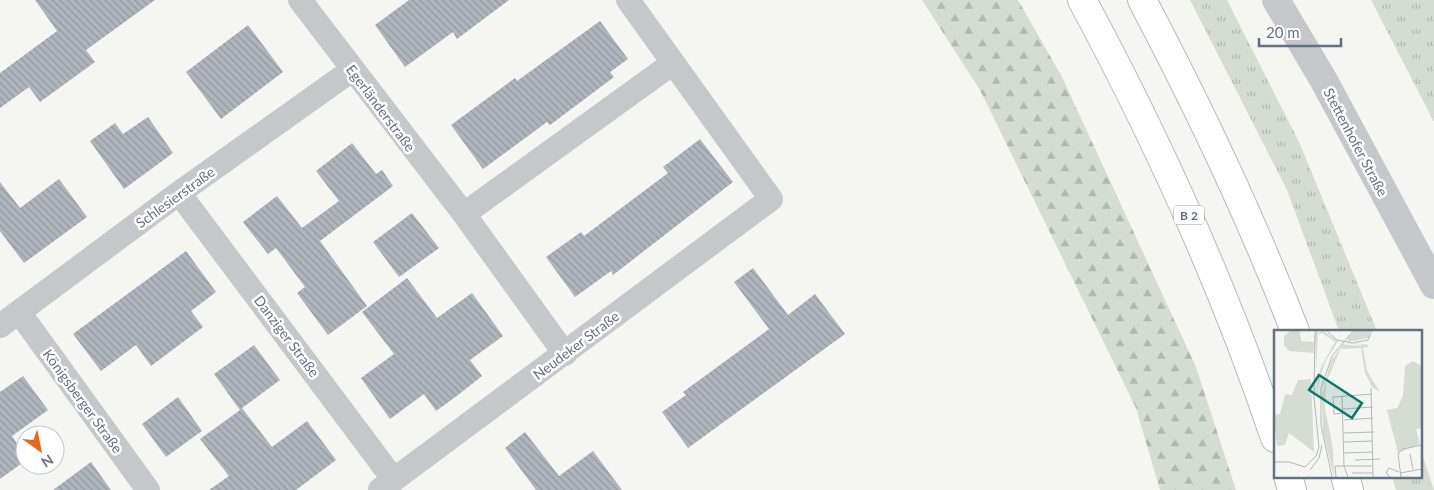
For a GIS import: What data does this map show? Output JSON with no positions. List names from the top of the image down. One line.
{"streets":{"highway":["B 2"],"street":["Egerländerstraße","Stettenhofer Straße","Schlesierstraße","Danziger Straße","Neudeker Straße","Königsberger Straße"]},"crossings":[["Egerländerstraße","Schlesierstraße"],["Egerländerstraße","Neudeker Straße"],["Schlesierstraße","Danziger Straße"],["Schlesierstraße","Königsberger Straße"],["Danziger Straße","Neudeker Straße"]],"scale_bar":"20 m","north":"bottom right"}
